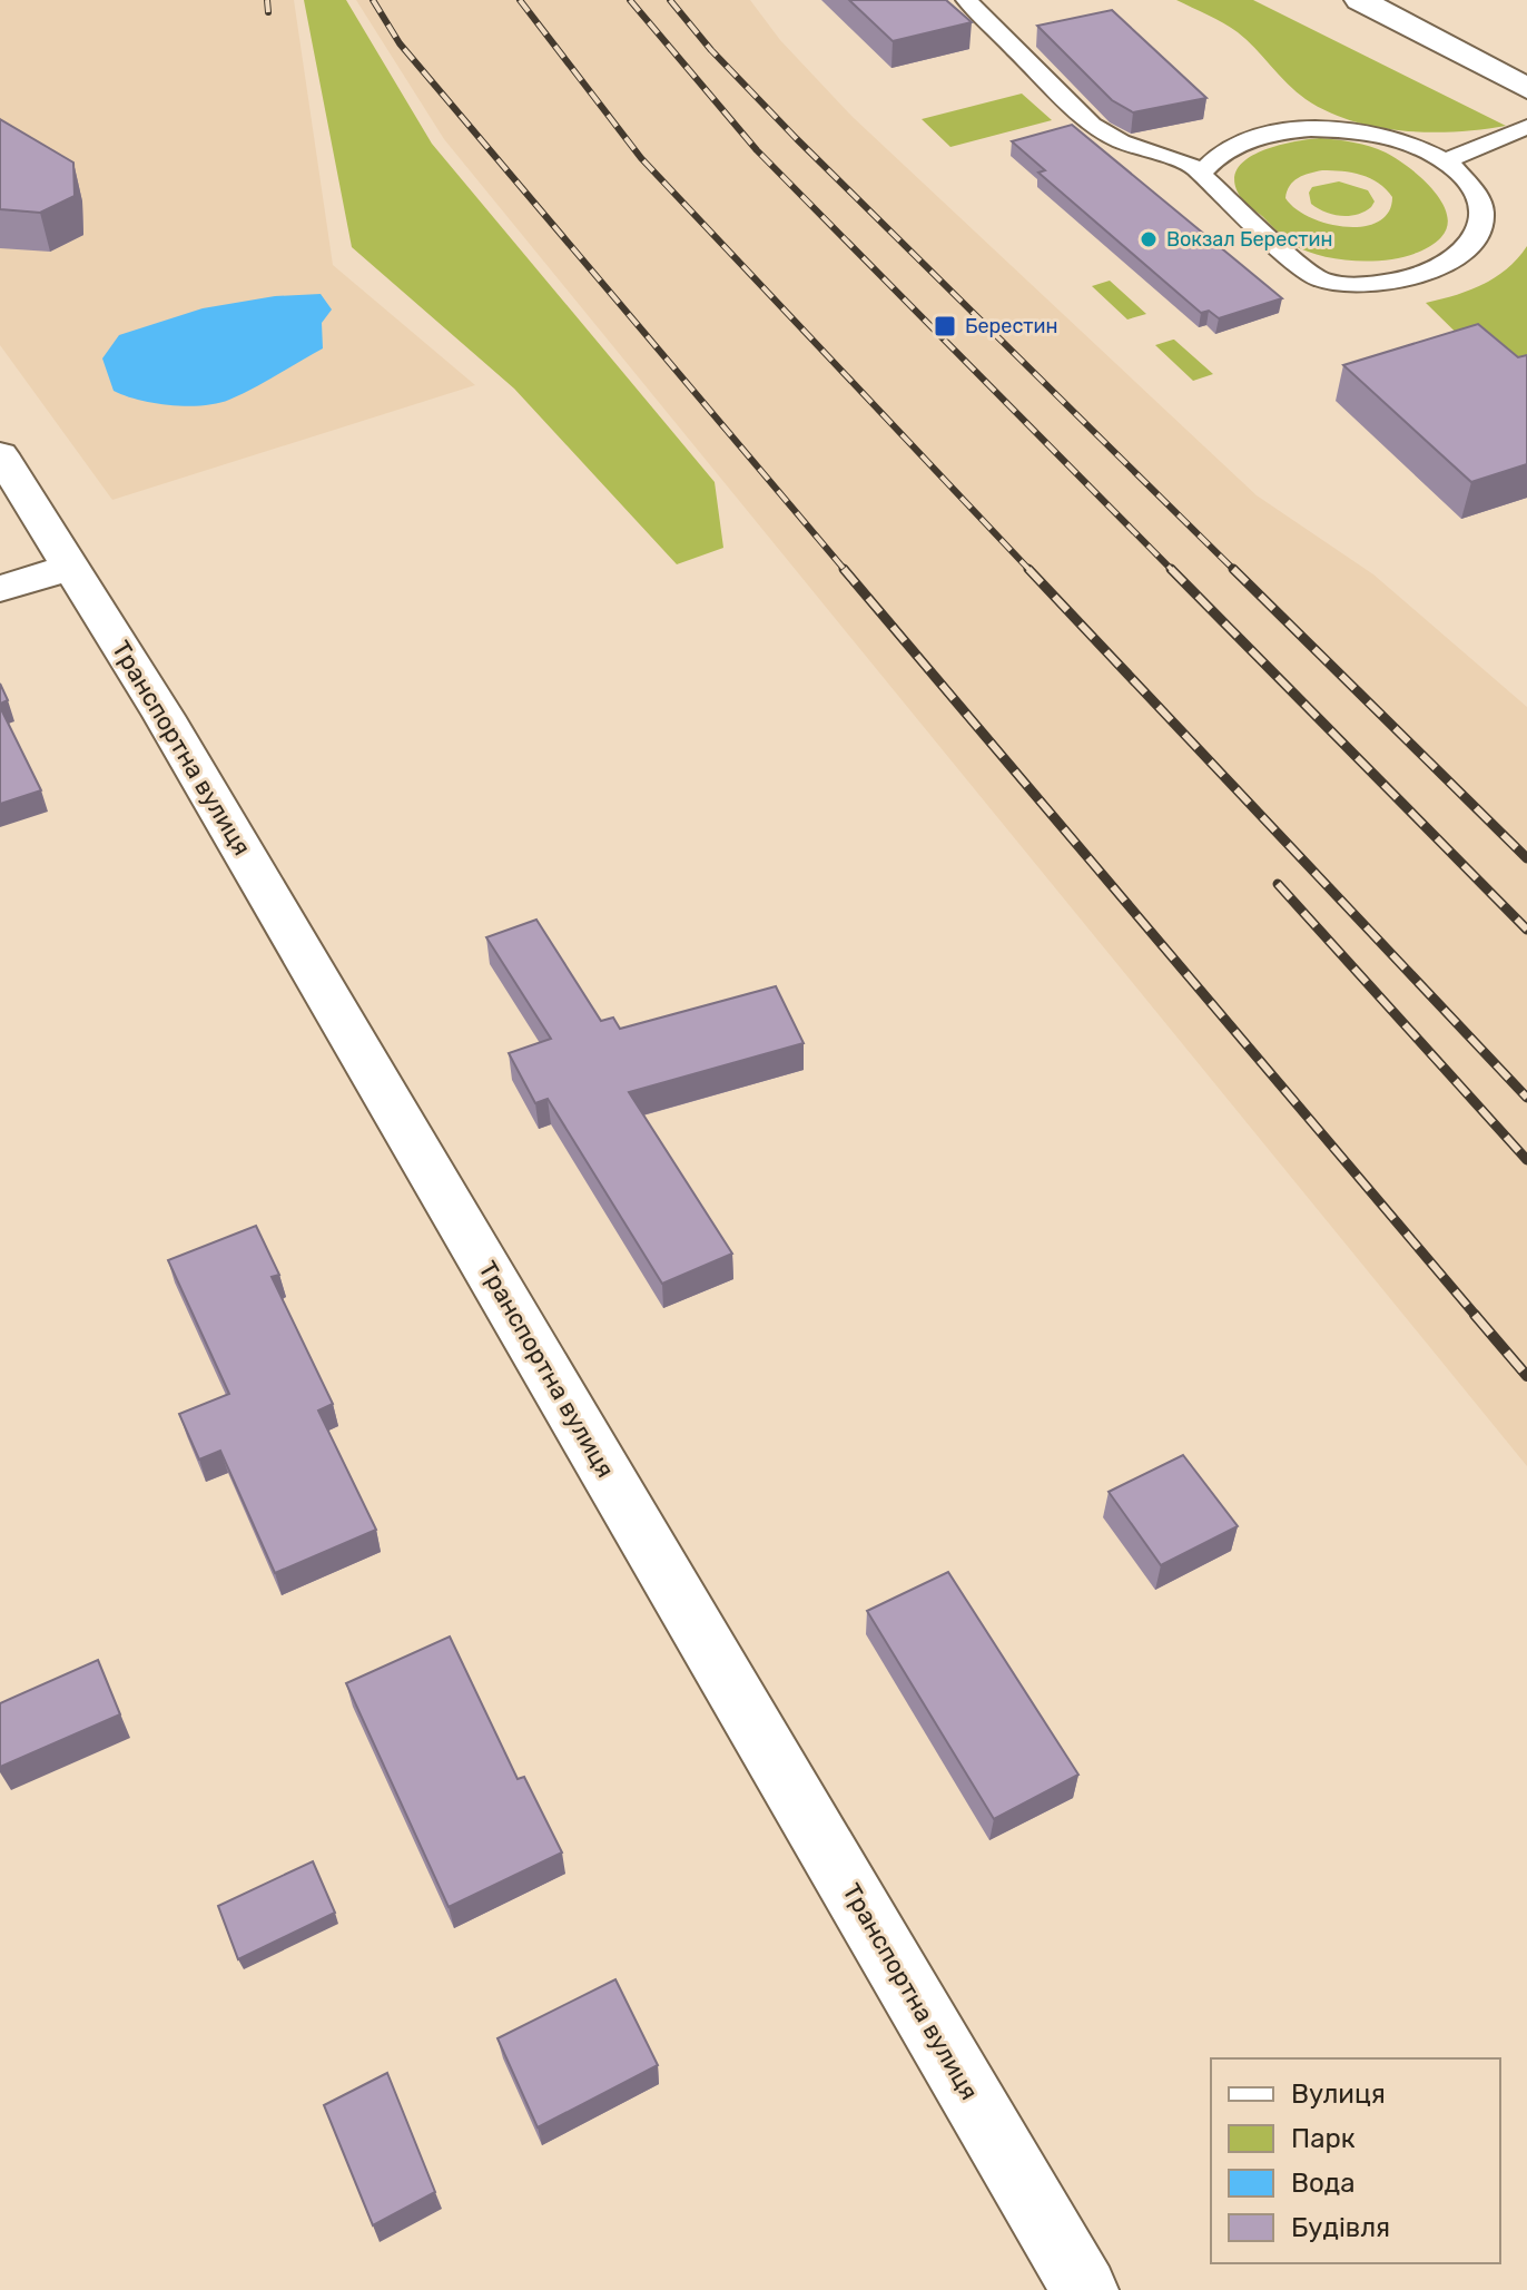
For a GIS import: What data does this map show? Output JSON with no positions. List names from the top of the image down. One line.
{"streets":{"street":["Транспортна вулиця"]},"places":{"other":["Вокзал Берестин"],"transit":["Берестин"]},"legend":["Вулиця","Парк","Вода","Будівля"]}
